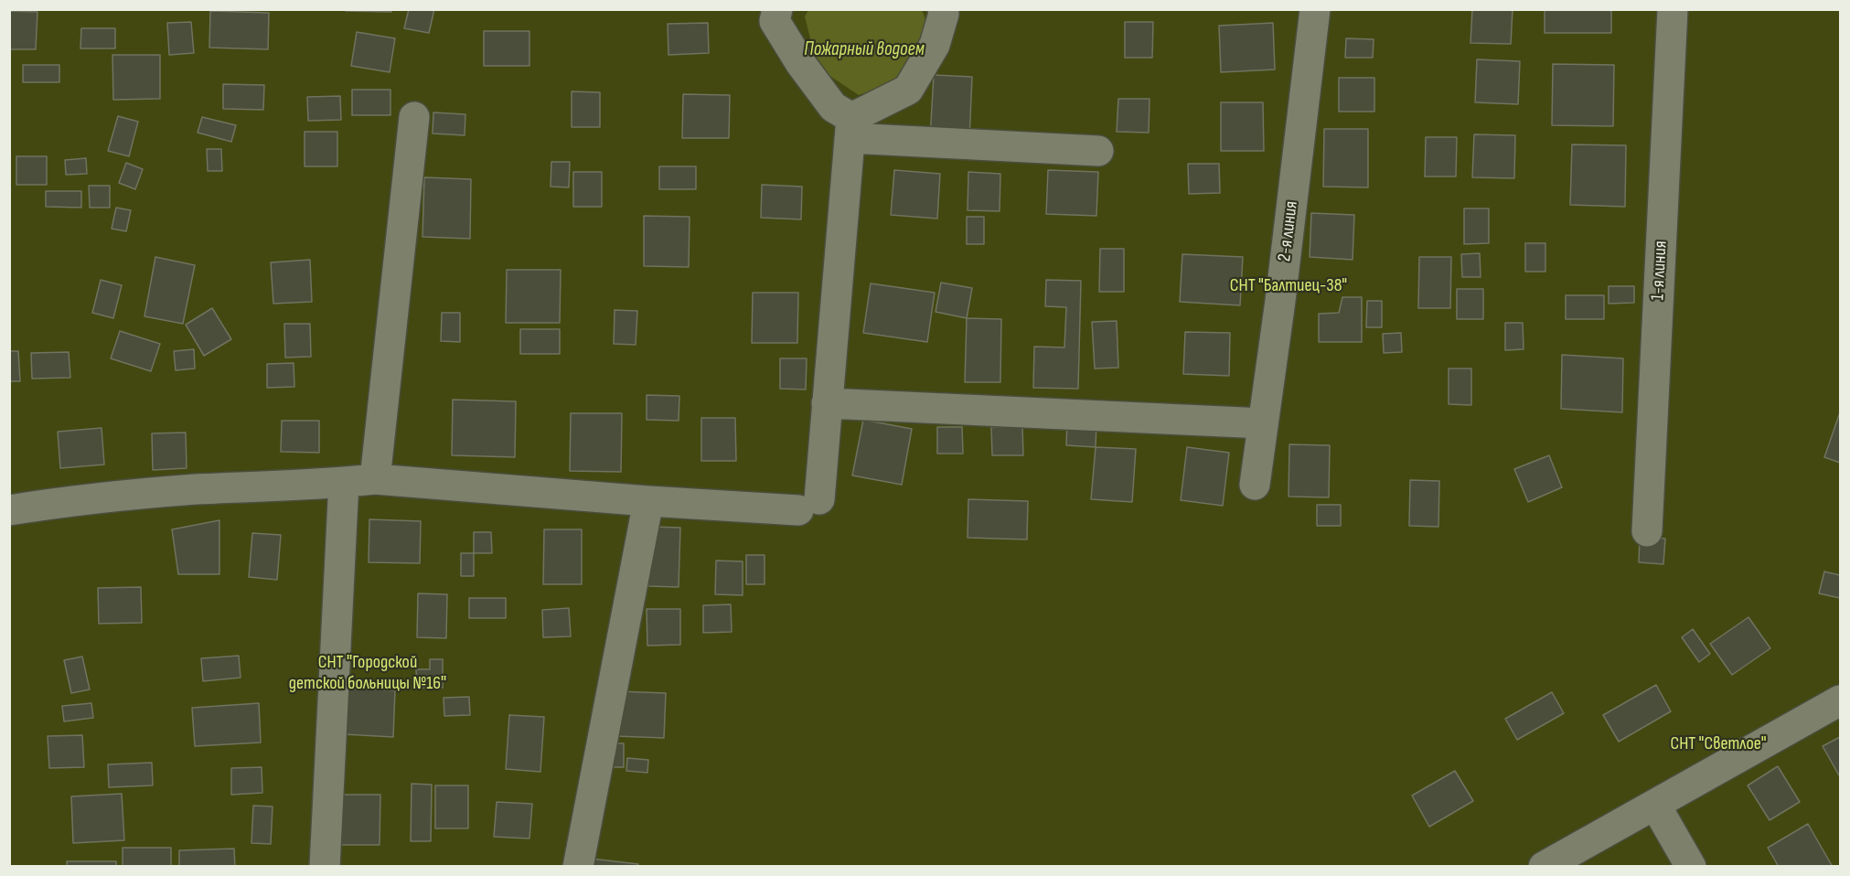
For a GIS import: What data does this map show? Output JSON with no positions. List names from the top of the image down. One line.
{"streets":{"street":["2-я линия","1-я линия"]},"water":["Пожарный водоем"],"parks":["СНТ \"Балтиец-38\"","СНТ ''Городской детской больницы №16''","СНТ \"Светлое\""]}
